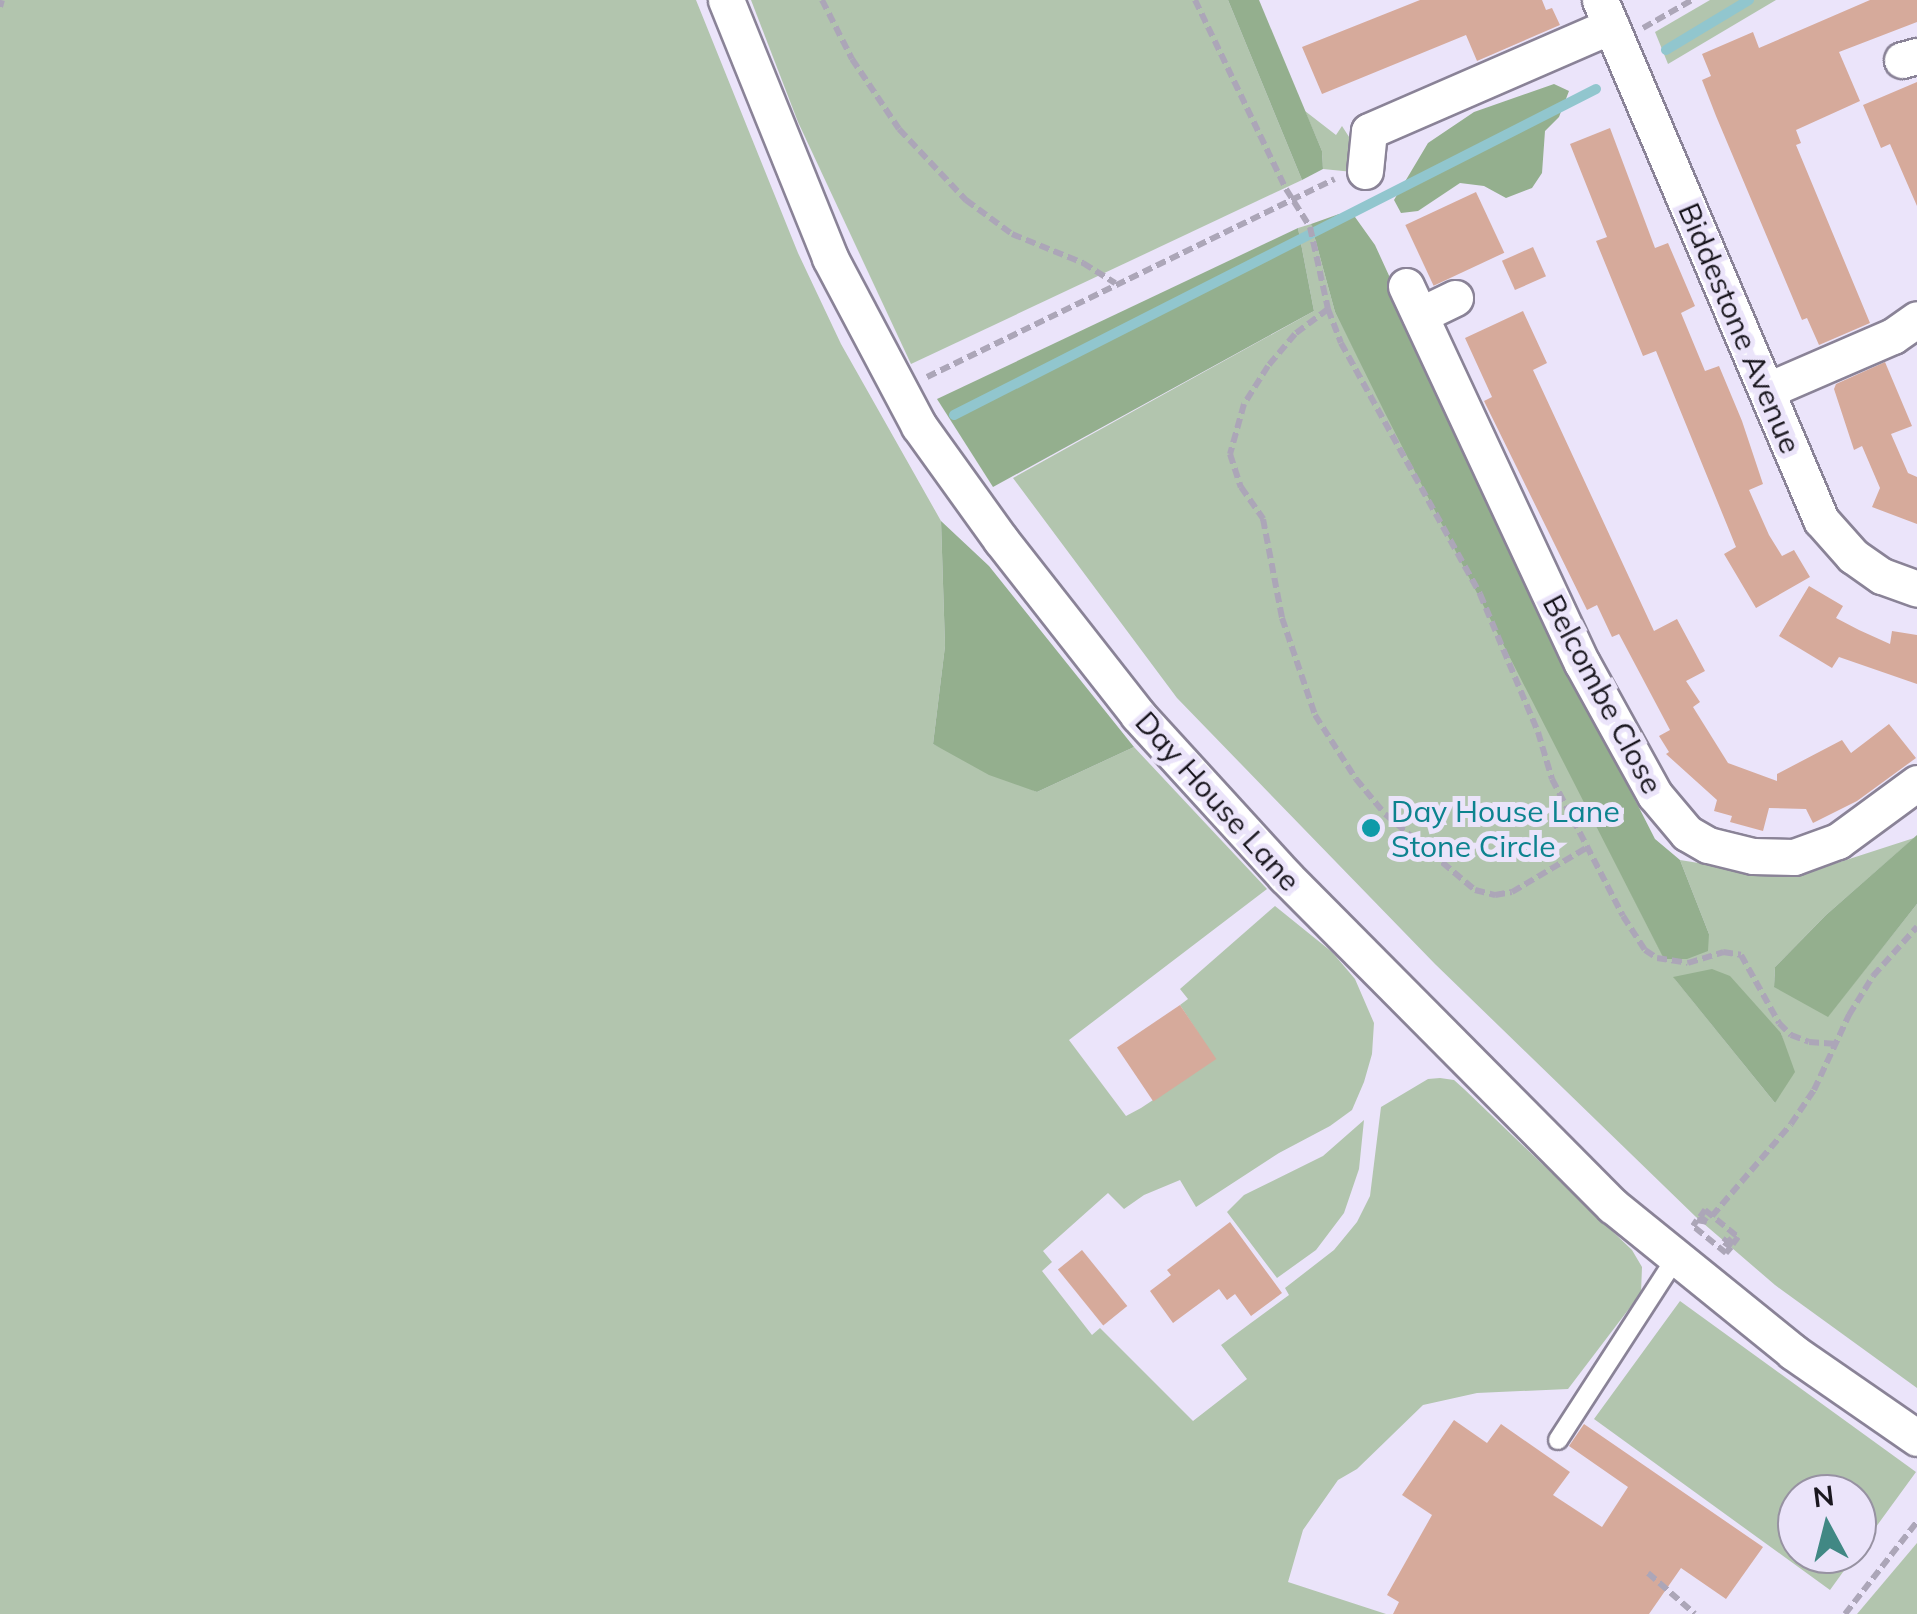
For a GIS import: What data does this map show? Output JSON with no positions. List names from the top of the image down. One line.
{"streets":{"street":["Biddestone Avenue","Belcombe Close","Day House Lane"]},"places":["Day House Lane Stone Circle"],"north":"top"}
